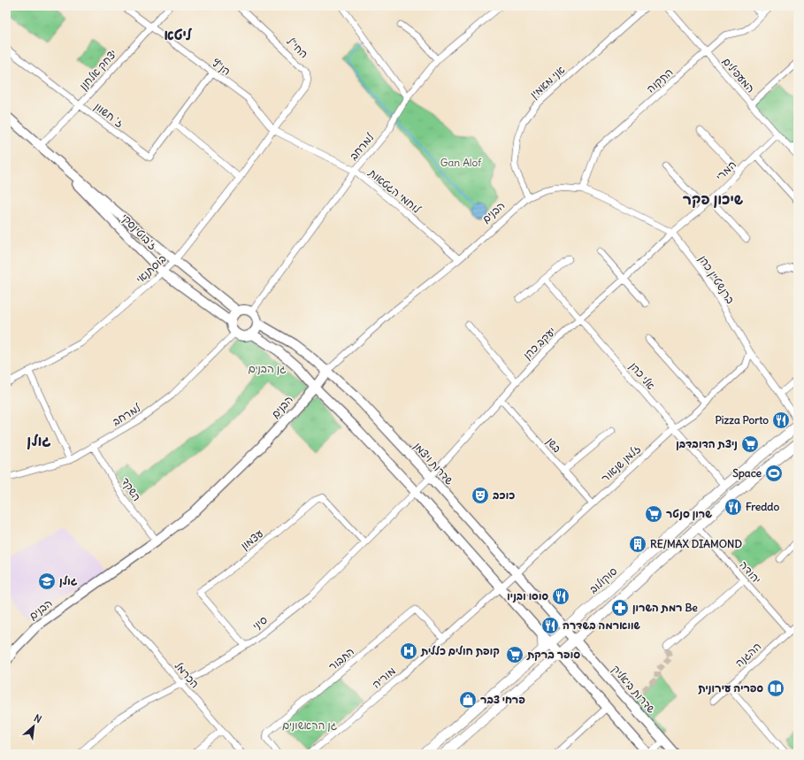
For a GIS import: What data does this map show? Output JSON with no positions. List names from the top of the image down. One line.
{"streets":{"main road":["סוקולוב"],"street":["החי\"ל","הנ\"ץ","יצחק אלחנן","המעפילים","התקוה","אני מאמין","ז' חשוון","למרחב","המרי","לוחמי הגטאות","הבנים","ז'בוטינסקי","בוסתנאי","ברנשטיין כהן","יעקב כהן","אלי כהן","בשן","שדרות ויצמן","זלמן שנאור","השקד","עצמון","יהודה","סיני","ההגנה","התבור","הכרמל","מוריה","שדרות ביאליק"]},"crossings":[["החי\"ל","הנ\"ץ"],["החי\"ל","לוחמי הגטאות"],["החי\"ל","בוסתנאי"],["הנ\"ץ","יצחק אלחנן"],["הנ\"ץ","לוחמי הגטאות"],["הנ\"ץ","בוסתנאי"],["יצחק אלחנן","ז' חשוון"],["יצחק אלחנן","ז'בוטינסקי"],["המעפילים","התקוה"],["המעפילים","המרי"],["התקוה","הבנים"],["התקוה","ברנשטיין כהן"],["אני מאמין","הבנים"],["למרחב","לוחמי הגטאות"],["למרחב","ז'בוטינסקי"],["למרחב","שדרות ויצמן"],["למרחב","השקד"],["המרי","ברנשטיין כהן"],["המרי","יעקב כהן"],["לוחמי הגטאות","הבנים"],["לוחמי הגטאות","בוסתנאי"],["הבנים","ברנשטיין כהן"],["הבנים","שדרות ויצמן"],["הבנים","השקד"],["ז'בוטינסקי","בוסתנאי"],["ז'בוטינסקי","שדרות ויצמן"],["ברנשטיין כהן","יעקב כהן"],["ברנשטיין כהן","זלמן שנאור"],["יעקב כהן","אלי כהן"],["יעקב כהן","בשן"],["יעקב כהן","שדרות ויצמן"],["יעקב כהן","סיני"],["אלי כהן","זלמן שנאור"],["אלי כהן","סוקולוב"],["בשן","זלמן שנאור"],["שדרות ויצמן","זלמן שנאור"],["שדרות ויצמן","סוקולוב"],["שדרות ויצמן","סיני"],["שדרות ויצמן","שדרות ביאליק"],["זלמן שנאור","מוריה"],["עצמון","סיני"],["יהודה","ההגנה"],["סיני","הכרמל"],["התבור","מוריה"]],"districts":["ליטא","שיכון פקר","גולן"],"parks":["Gan Alof","גן הבנים","גן הראשונים"],"places":{"restaurant":["Pizza Porto","Freddo","סוסו ובניו","שווארמה בשדרה"],"supermarket":["ניצת הדובדבן","שרון סנטר","סופר ברקת"],"sports":["Space"],"theatre":["כוכב"],"building":["RE/MAX DIAMOND"],"school or university":["גולן"],"pharmacy":["רמת השרון Be"],"hospital":["קופת חולים כללית"],"library":["ספריה עירונית"],"shop":["פרחי צבר"]},"north":"top right"}
